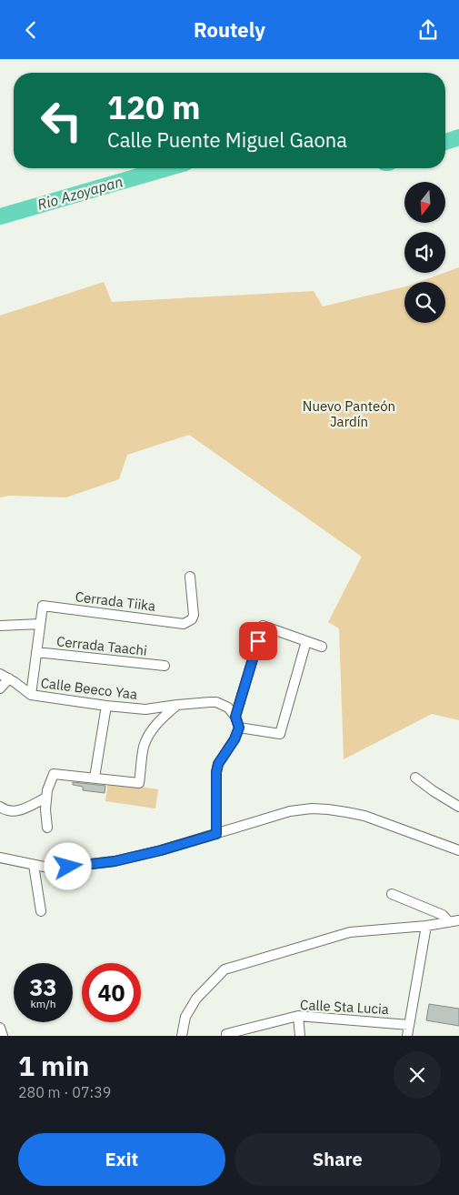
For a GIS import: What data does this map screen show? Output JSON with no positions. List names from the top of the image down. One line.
{"streets":{"street":["Cerrada Tiika","Cerrada Taachi","Calle Beeco Yaa","Calle Sta Lucia"]},"water":["Rio Azoyapan"],"parks":["Nuevo Panteón Jardín"],"north":"bottom","page":{"header":"Routely","turn":["120 m","Calle Puente Miguel Gaona"],"speed":"33 km/h","limit":"40","heading":["1 min","280 m · 07:39"],"buttons":["Exit","Share"]}}
